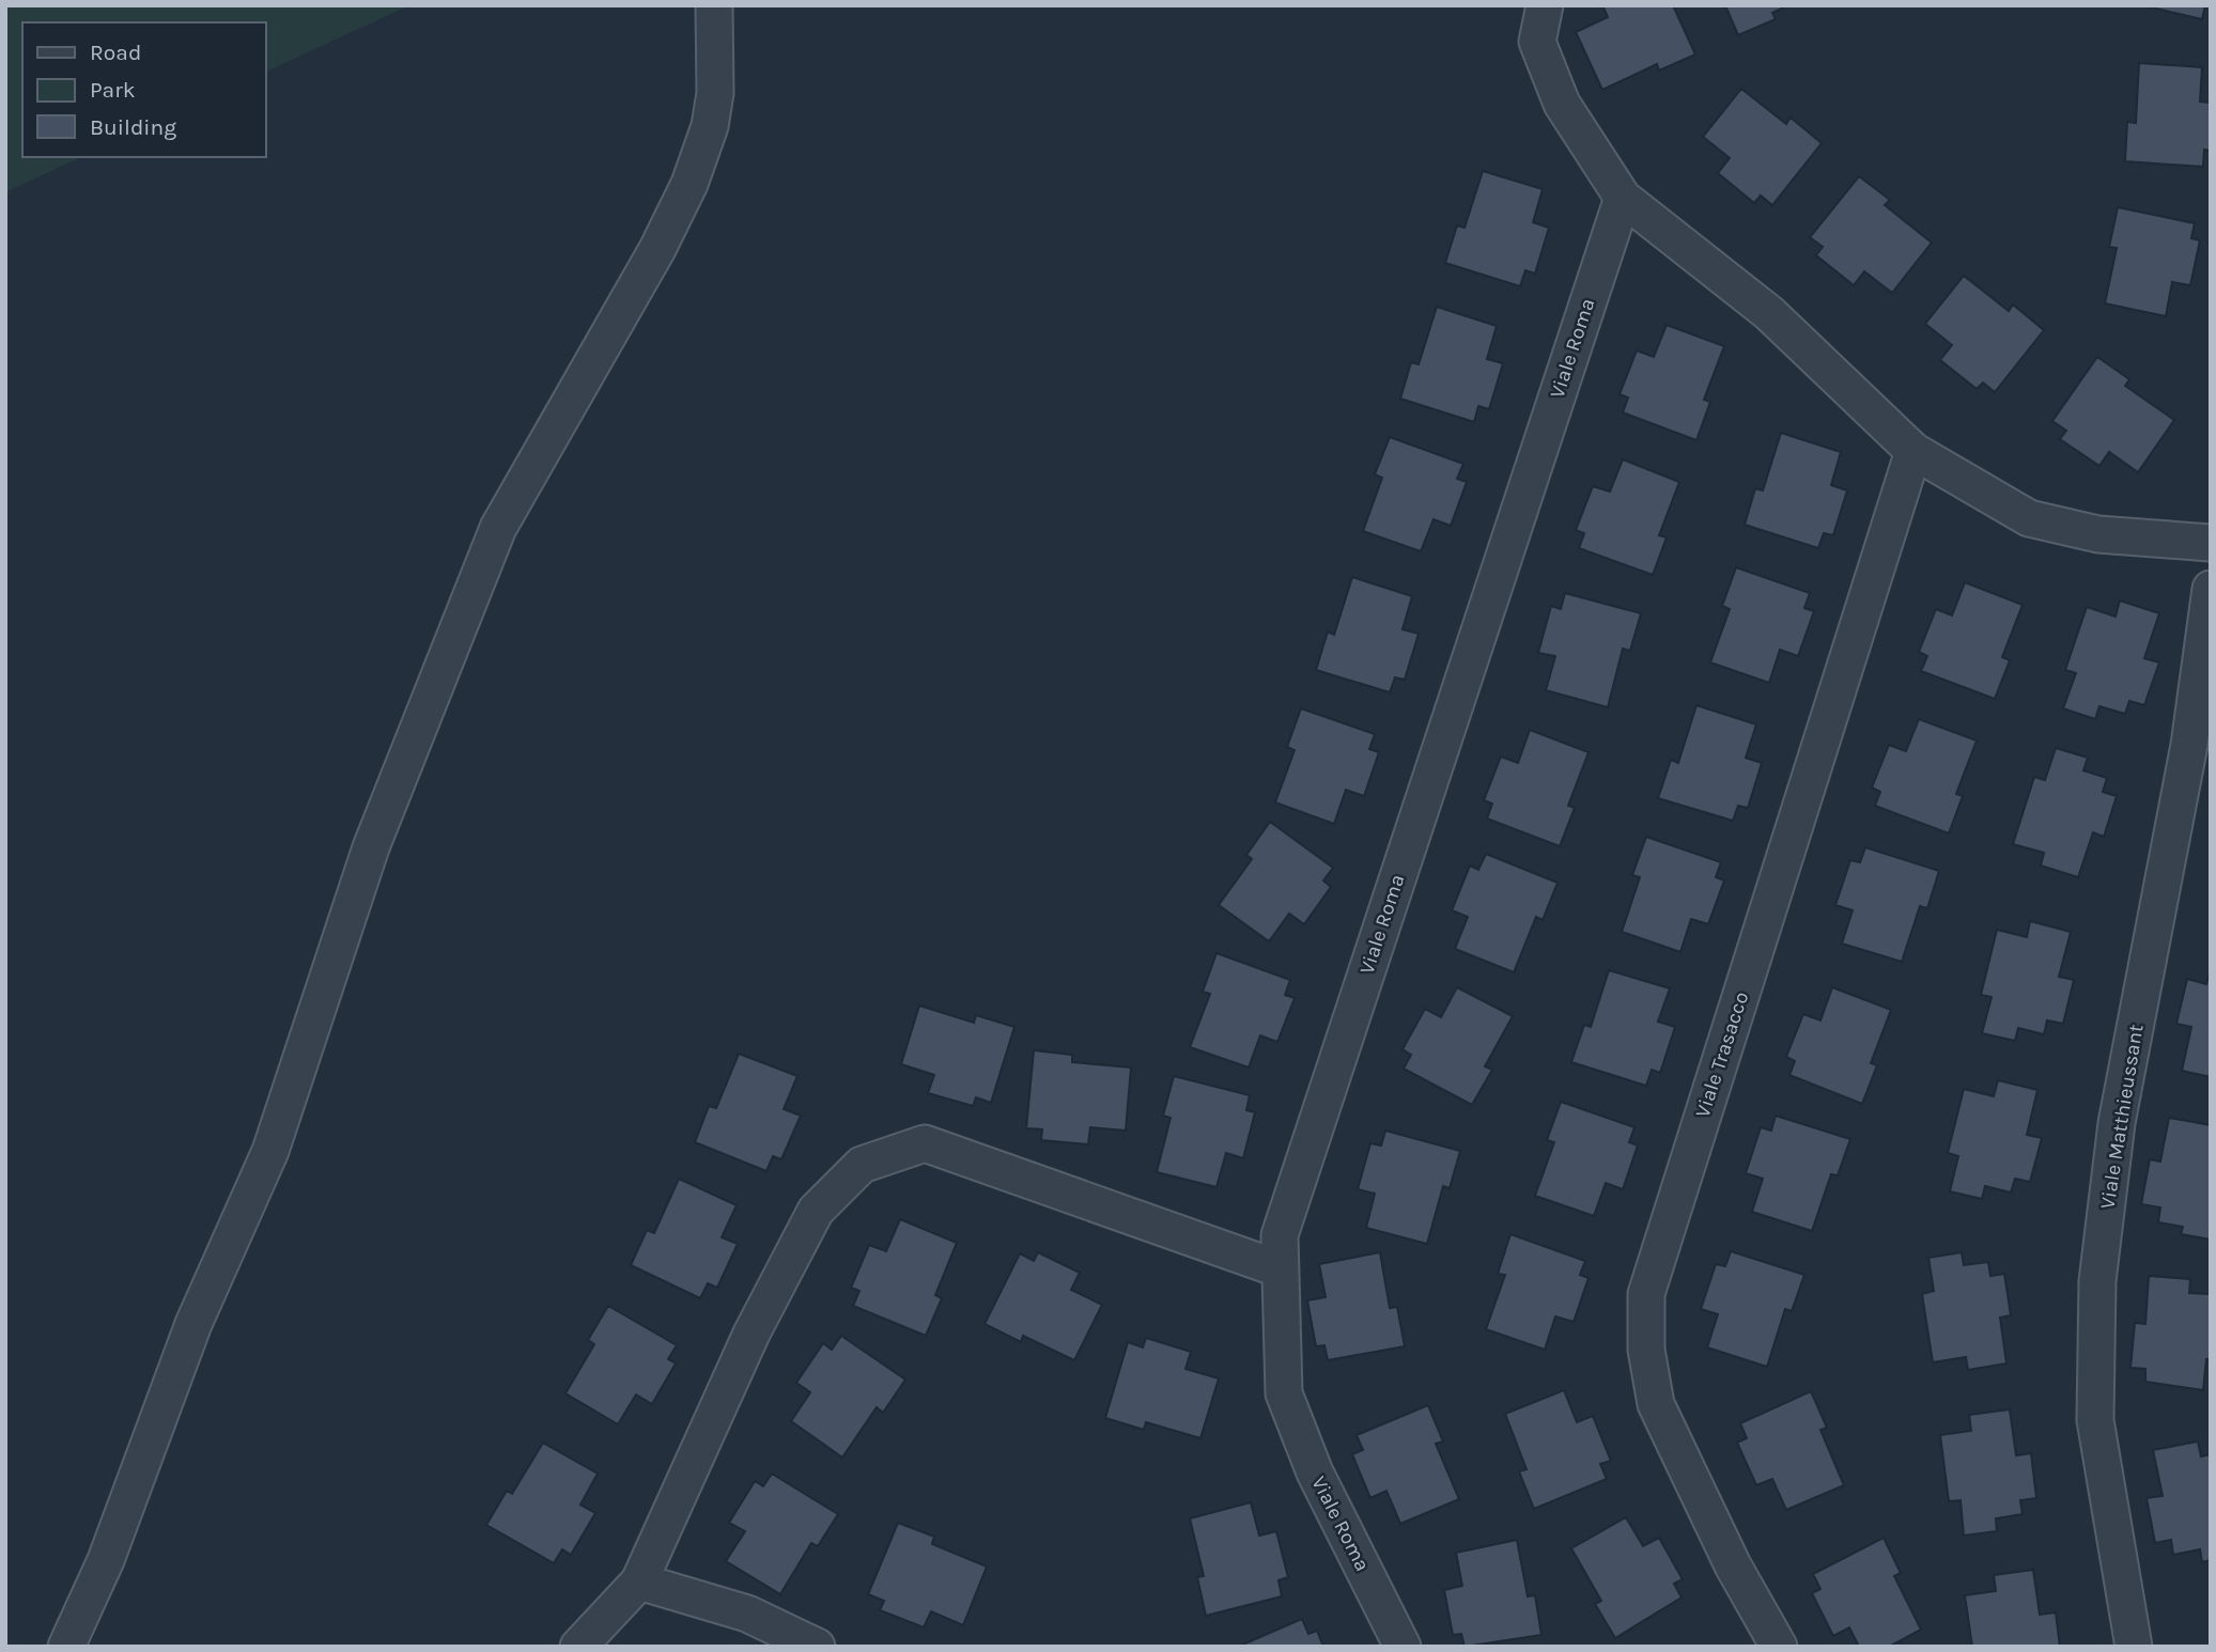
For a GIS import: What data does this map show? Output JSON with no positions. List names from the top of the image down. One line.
{"streets":{"street":["Viale Roma","Viale Trasacco","Viale Matthieussant"]},"legend":["Road","Park","Building"]}
